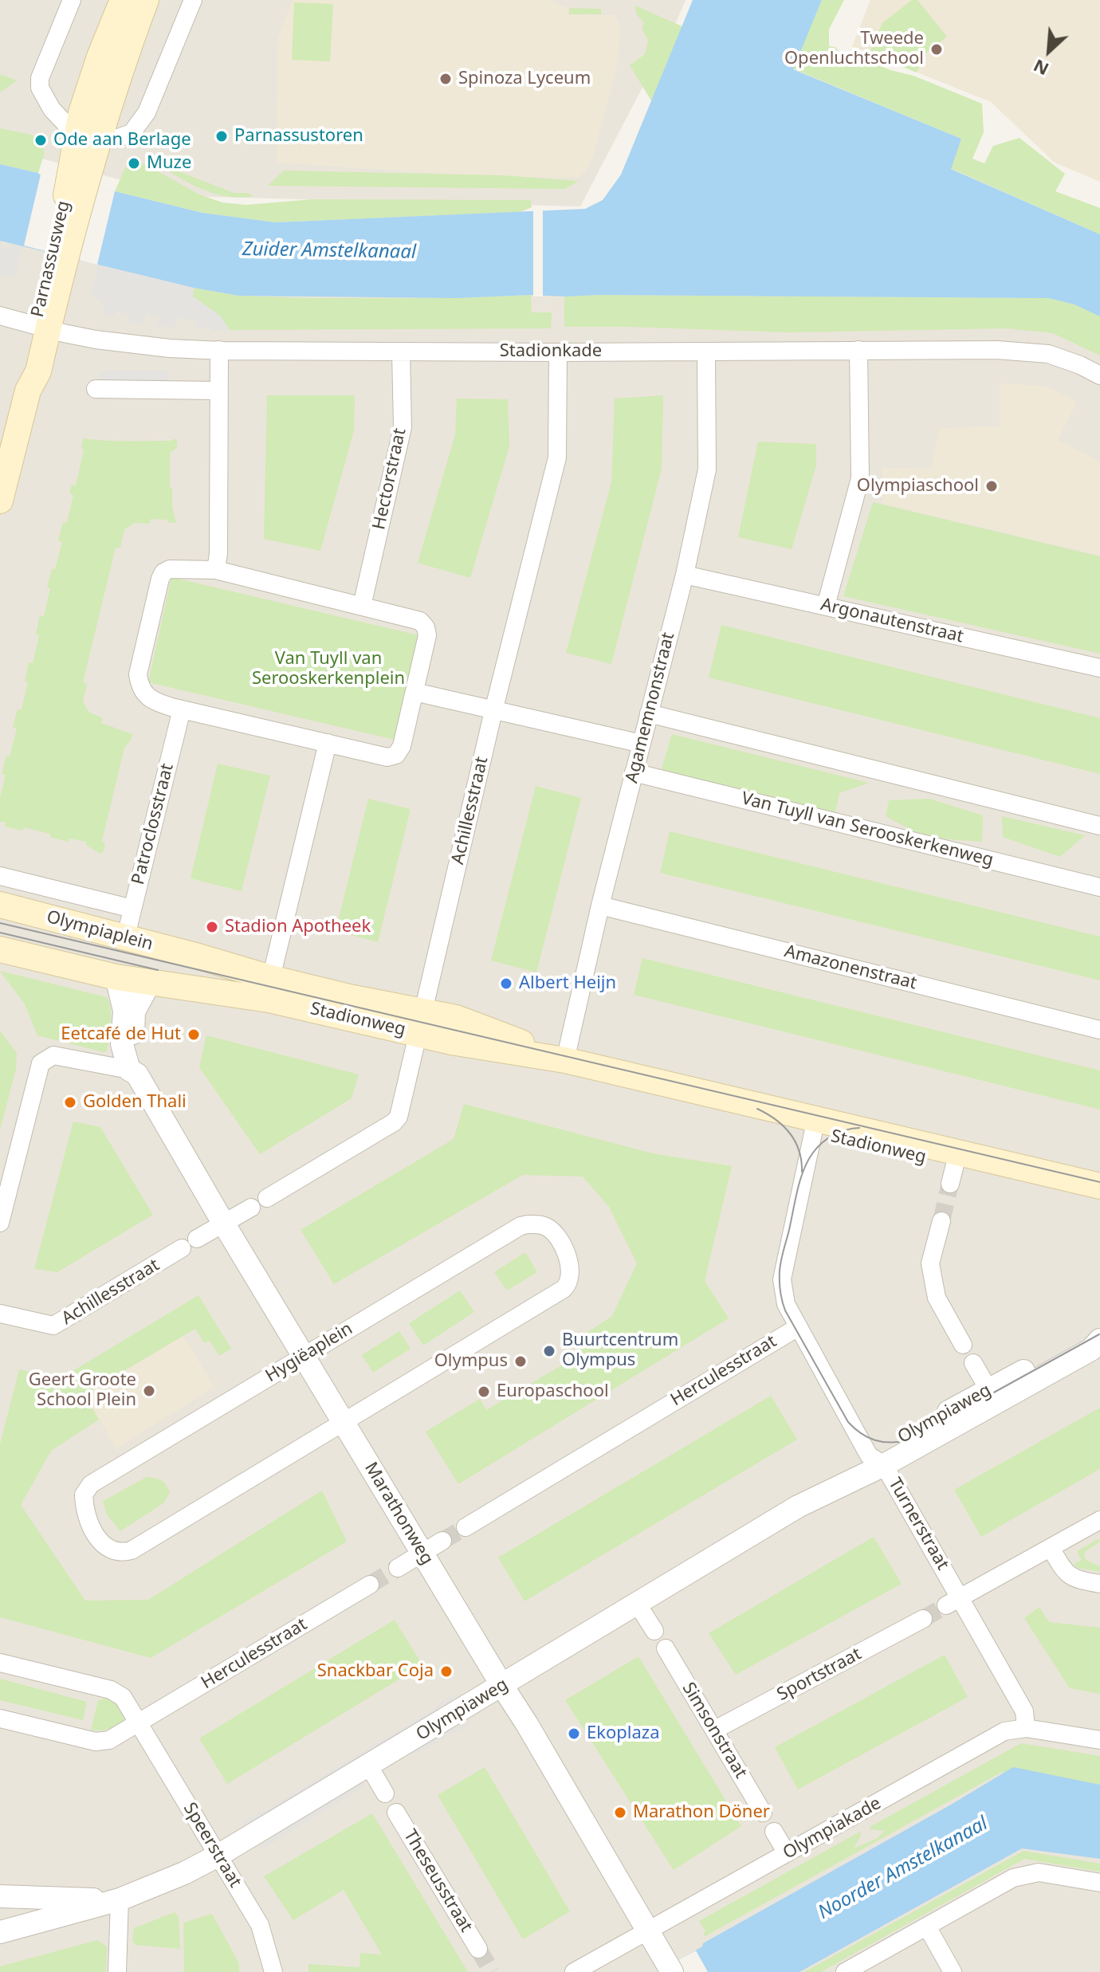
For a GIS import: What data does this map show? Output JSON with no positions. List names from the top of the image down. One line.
{"streets":{"main road":["Parnassusweg","Olympiaplein","Stadionweg"],"street":["Stadionkade","Hectorstraat","Argonautenstraat","Agamemnonstraat","Achillesstraat","Patroclosstraat","Van Tuyll van Serooskerkenweg","Amazonenstraat","Hygiëaplein","Herculesstraat","Olympiaweg","Marathonweg","Turnerstraat","Sportstraat","Simsonstraat","Olympiakade","Speerstraat","Theseusstraat"]},"crossings":[["Parnassusweg","Stadionkade"],["Stadionkade","Hectorstraat"],["Stadionkade","Agamemnonstraat"],["Stadionkade","Achillesstraat"],["Argonautenstraat","Agamemnonstraat"],["Agamemnonstraat","Van Tuyll van Serooskerkenweg"],["Agamemnonstraat","Amazonenstraat"],["Agamemnonstraat","Stadionweg"],["Achillesstraat","Stadionweg"],["Achillesstraat","Marathonweg"],["Patroclosstraat","Olympiaplein"],["Olympiaplein","Stadionweg"],["Stadionweg","Herculesstraat"],["Hygiëaplein","Marathonweg"],["Herculesstraat","Turnerstraat"],["Herculesstraat","Speerstraat"],["Olympiaweg","Marathonweg"],["Olympiaweg","Turnerstraat"],["Olympiaweg","Speerstraat"],["Marathonweg","Olympiakade"],["Turnerstraat","Olympiakade"],["Sportstraat","Simsonstraat"]],"water":["Zuider Amstelkanaal","Noorder Amstelkanaal"],"parks":["Van Tuyll van Serooskerkenplein"],"places":["Tweede Openluchtschool","Spinoza Lyceum","Parnassustoren","Ode aan Berlage","Muze","Olympiaschool","Stadion Apotheek","Albert Heijn","Eetcafé de Hut","Golden Thali","Buurtcentrum Olympus","Olympus","Geert Groote School Plein","Europaschool","Snackbar Coja","Ekoplaza","Marathon Döner"],"north":"bottom left"}
